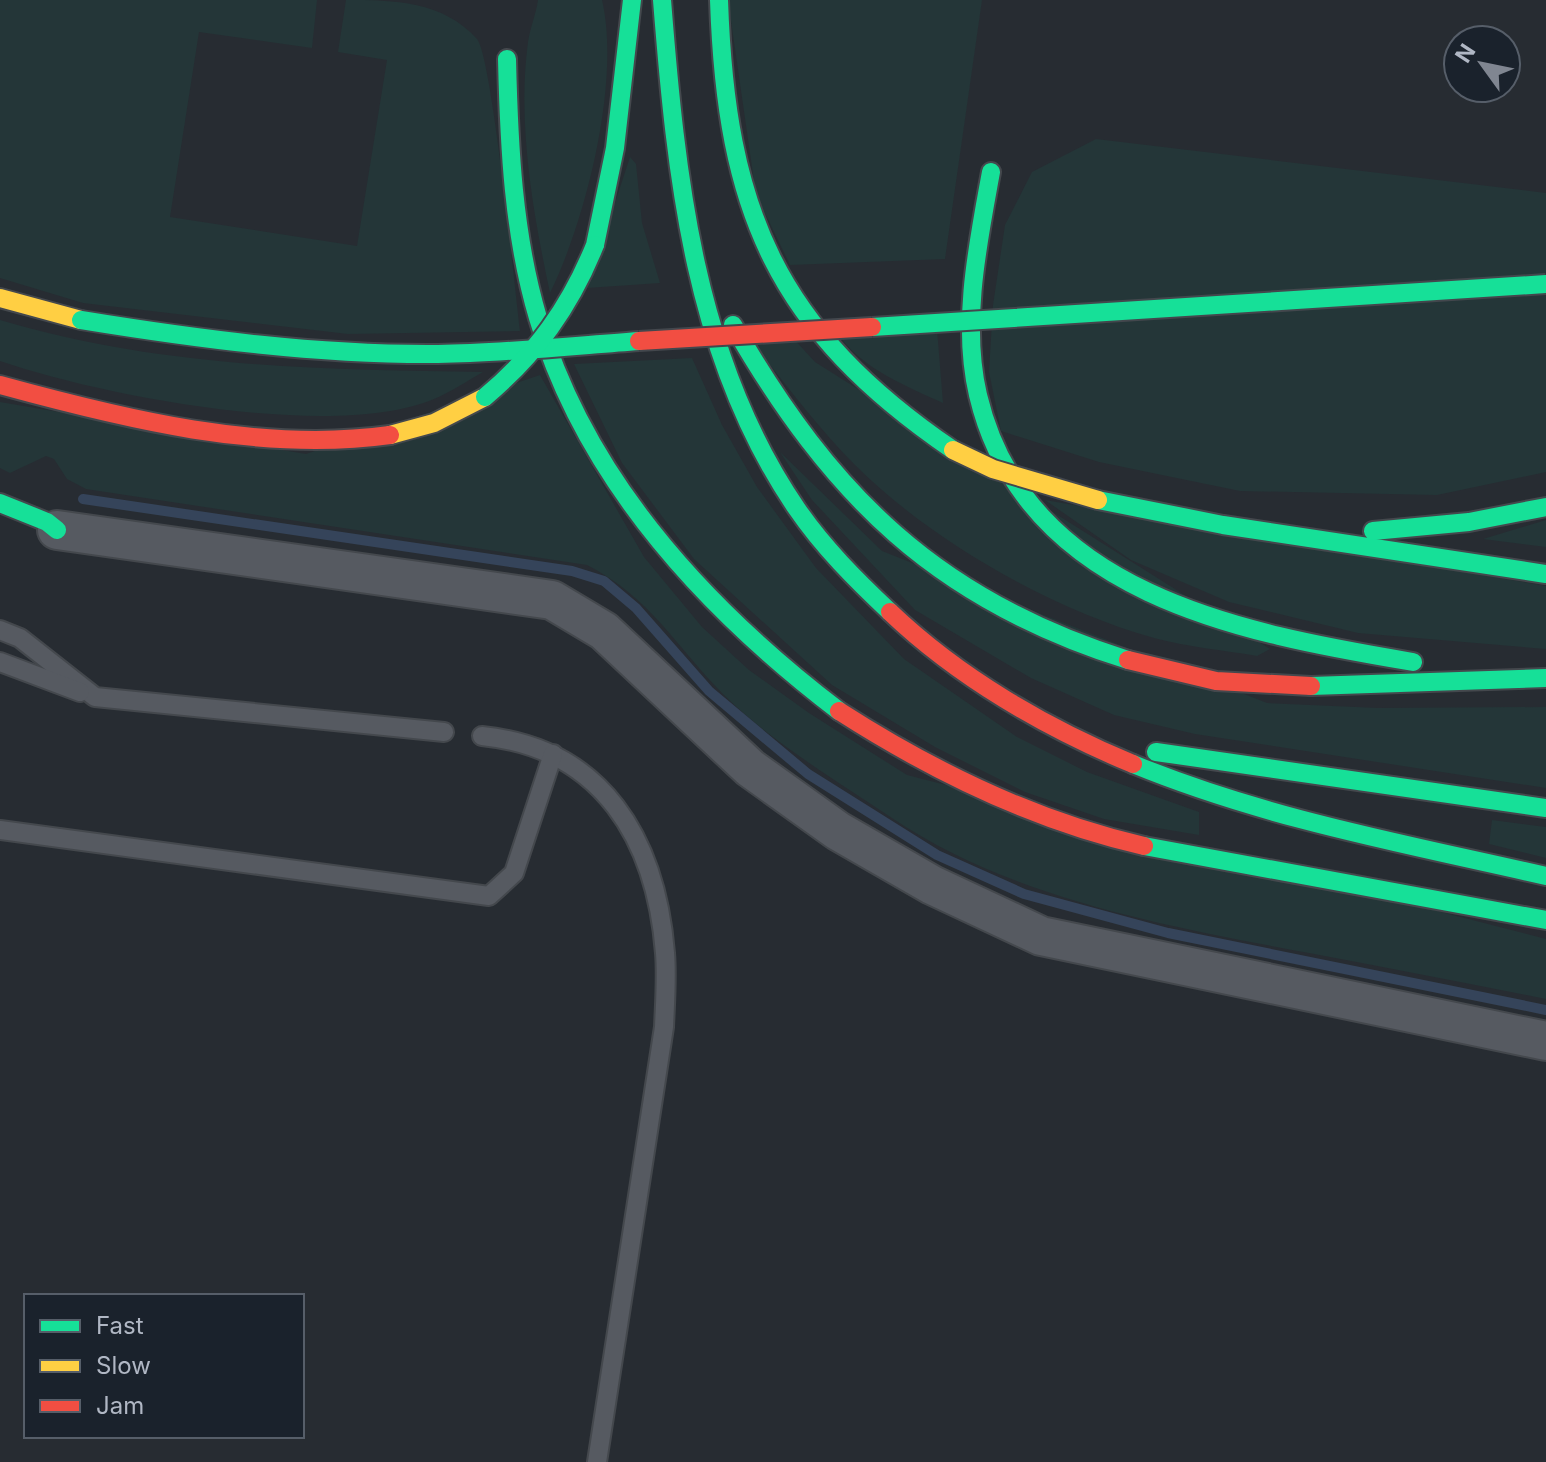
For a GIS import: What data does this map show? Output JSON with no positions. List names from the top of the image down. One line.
{"legend":["Fast","Slow","Jam"],"north":"top left"}
